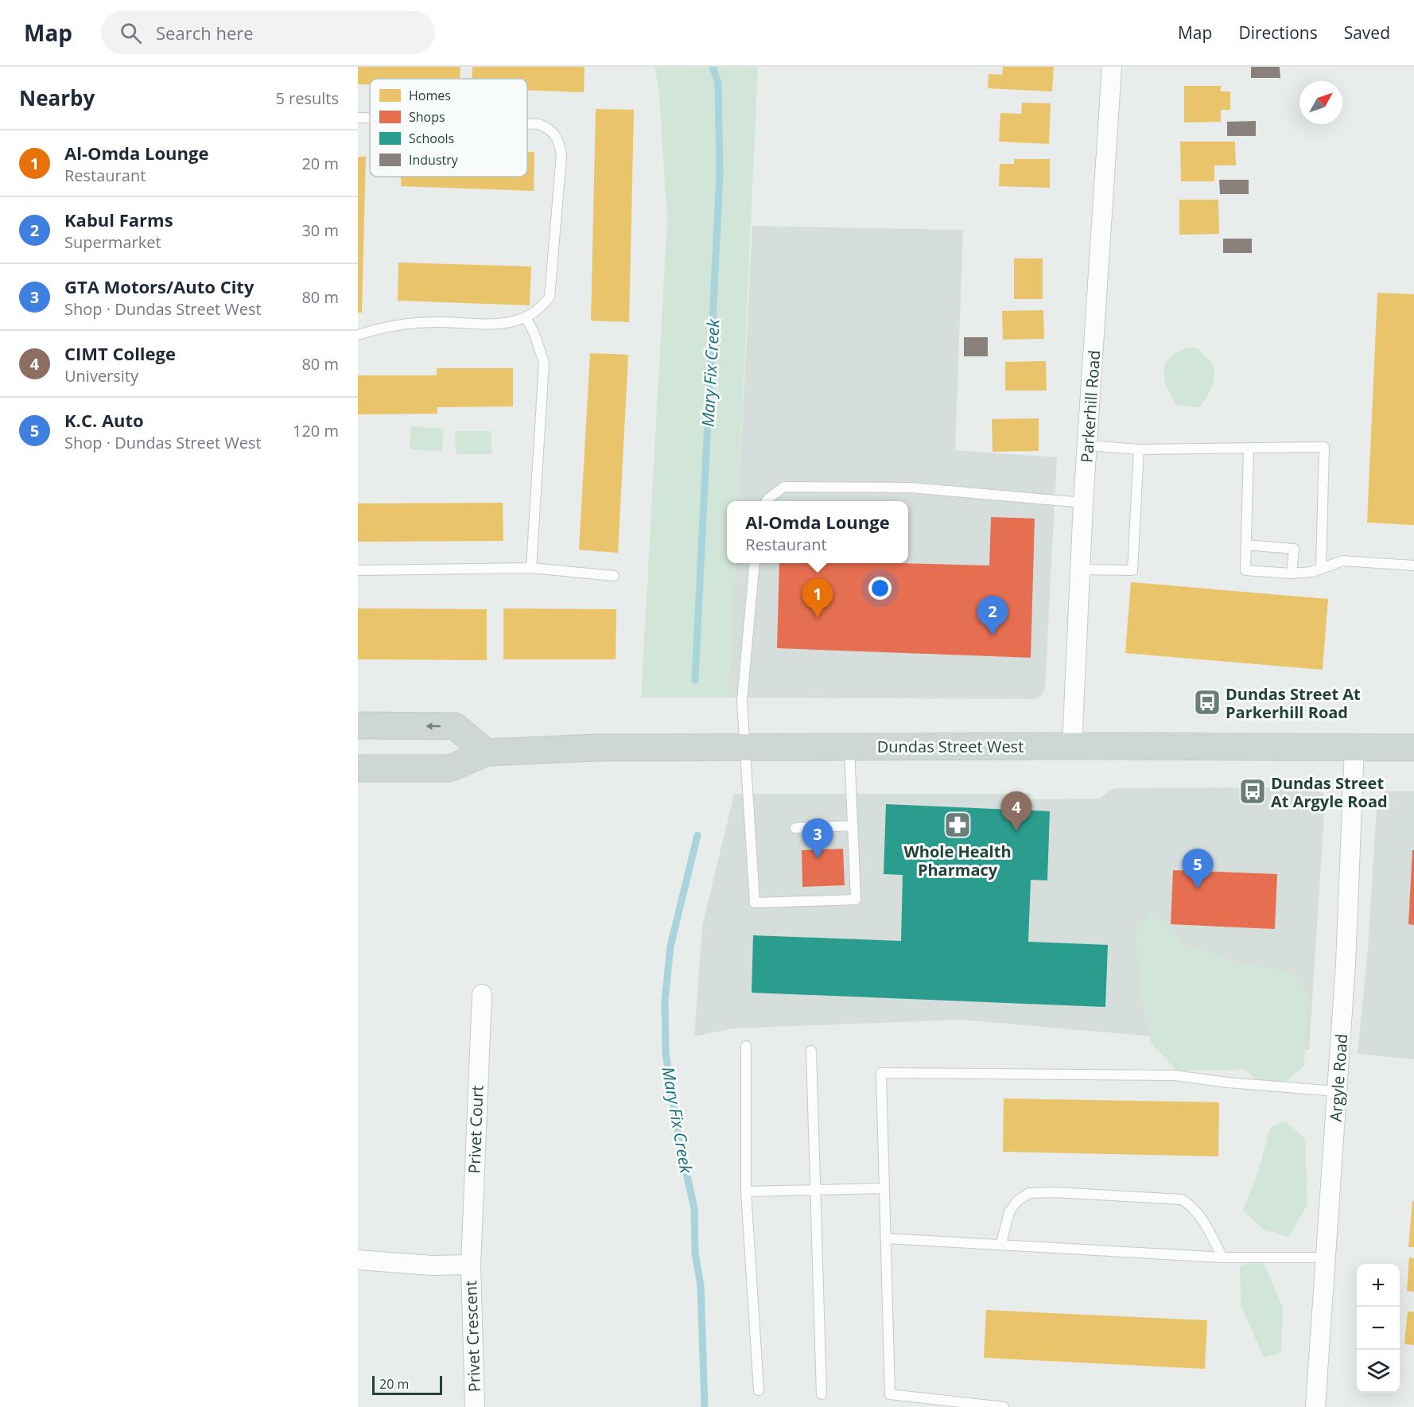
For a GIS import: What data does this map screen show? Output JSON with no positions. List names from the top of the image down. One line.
{"streets":{"main road":["Dundas Street West"],"street":["Parkerhill Road","Argyle Road","Privet Court","Privet Crescent"]},"crossings":[["Parkerhill Road","Dundas Street West"],["Dundas Street West","Argyle Road"],["Privet Court","Privet Crescent"]],"water":["Mary Fix Creek"],"places":{"bus stop":["Dundas Street At Parkerhill Road","Dundas Street At Argyle Road"],"pharmacy":["Whole Health Pharmacy"]},"legend":["Homes","Shops","Schools","Industry"],"scale_bar":"20 m","north":"top right","page":{"header":"Map","search":"Search here","nav":["Map","Directions","Saved"],"heading":["Nearby","5 results"],"list":[{"mark":"1","name":"Al-Omda Lounge","note":"Restaurant","value":"20 m"},{"mark":"2","name":"Kabul Farms","note":"Supermarket","value":"30 m"},{"mark":"3","name":"GTA Motors/Auto City","note":"Shop · Dundas Street West","value":"80 m"},{"mark":"4","name":"CIMT College","note":"University","value":"80 m"},{"mark":"5","name":"K.C. Auto","note":"Shop · Dundas Street West","value":"120 m"}],"popup":["Al-Omda Lounge","Restaurant"],"pins":["1","2","4","3","5"],"map_buttons":["+","−"],"scale":"20 m"}}
